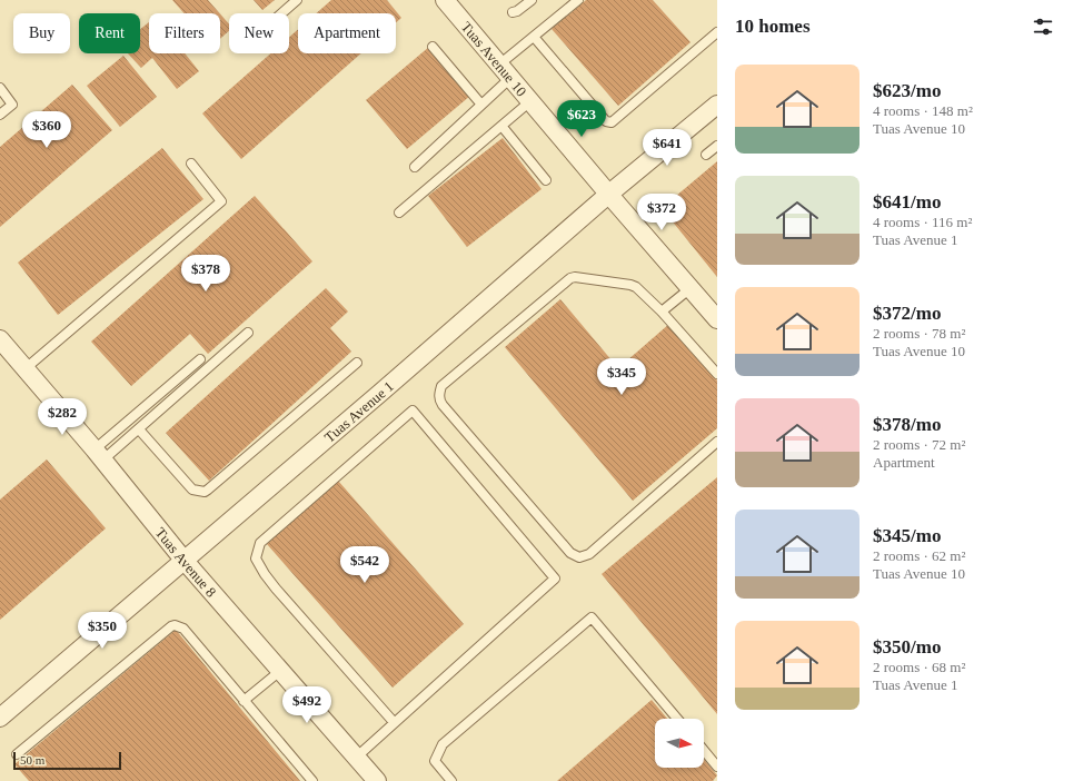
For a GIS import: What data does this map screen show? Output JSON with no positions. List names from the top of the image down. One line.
{"streets":{"street":["Tuas Avenue 10","Tuas Avenue 1","Tuas Avenue 8"]},"crossings":[["Tuas Avenue 10","Tuas Avenue 1"],["Tuas Avenue 1","Tuas Avenue 8"]],"scale_bar":"50 m","north":"right","page":{"heading":"10 homes","chip":["Buy","Rent","Filters","New","Apartment"],"list":[{"name":"$623/mo","note":"4 rooms · 148 m² · Tuas Avenue 10"},{"name":"$641/mo","note":"4 rooms · 116 m² · Tuas Avenue 1"},{"name":"$372/mo","note":"2 rooms · 78 m² · Tuas Avenue 10"},{"name":"$378/mo","note":"2 rooms · 72 m² · Apartment"},{"name":"$345/mo","note":"2 rooms · 62 m² · Tuas Avenue 10"},{"name":"$350/mo","note":"2 rooms · 68 m² · Tuas Avenue 1"}],"price":["$623","$360","$641","$372","$378","$345","$282","$542","$350","$492"],"scale":"50 m"}}
